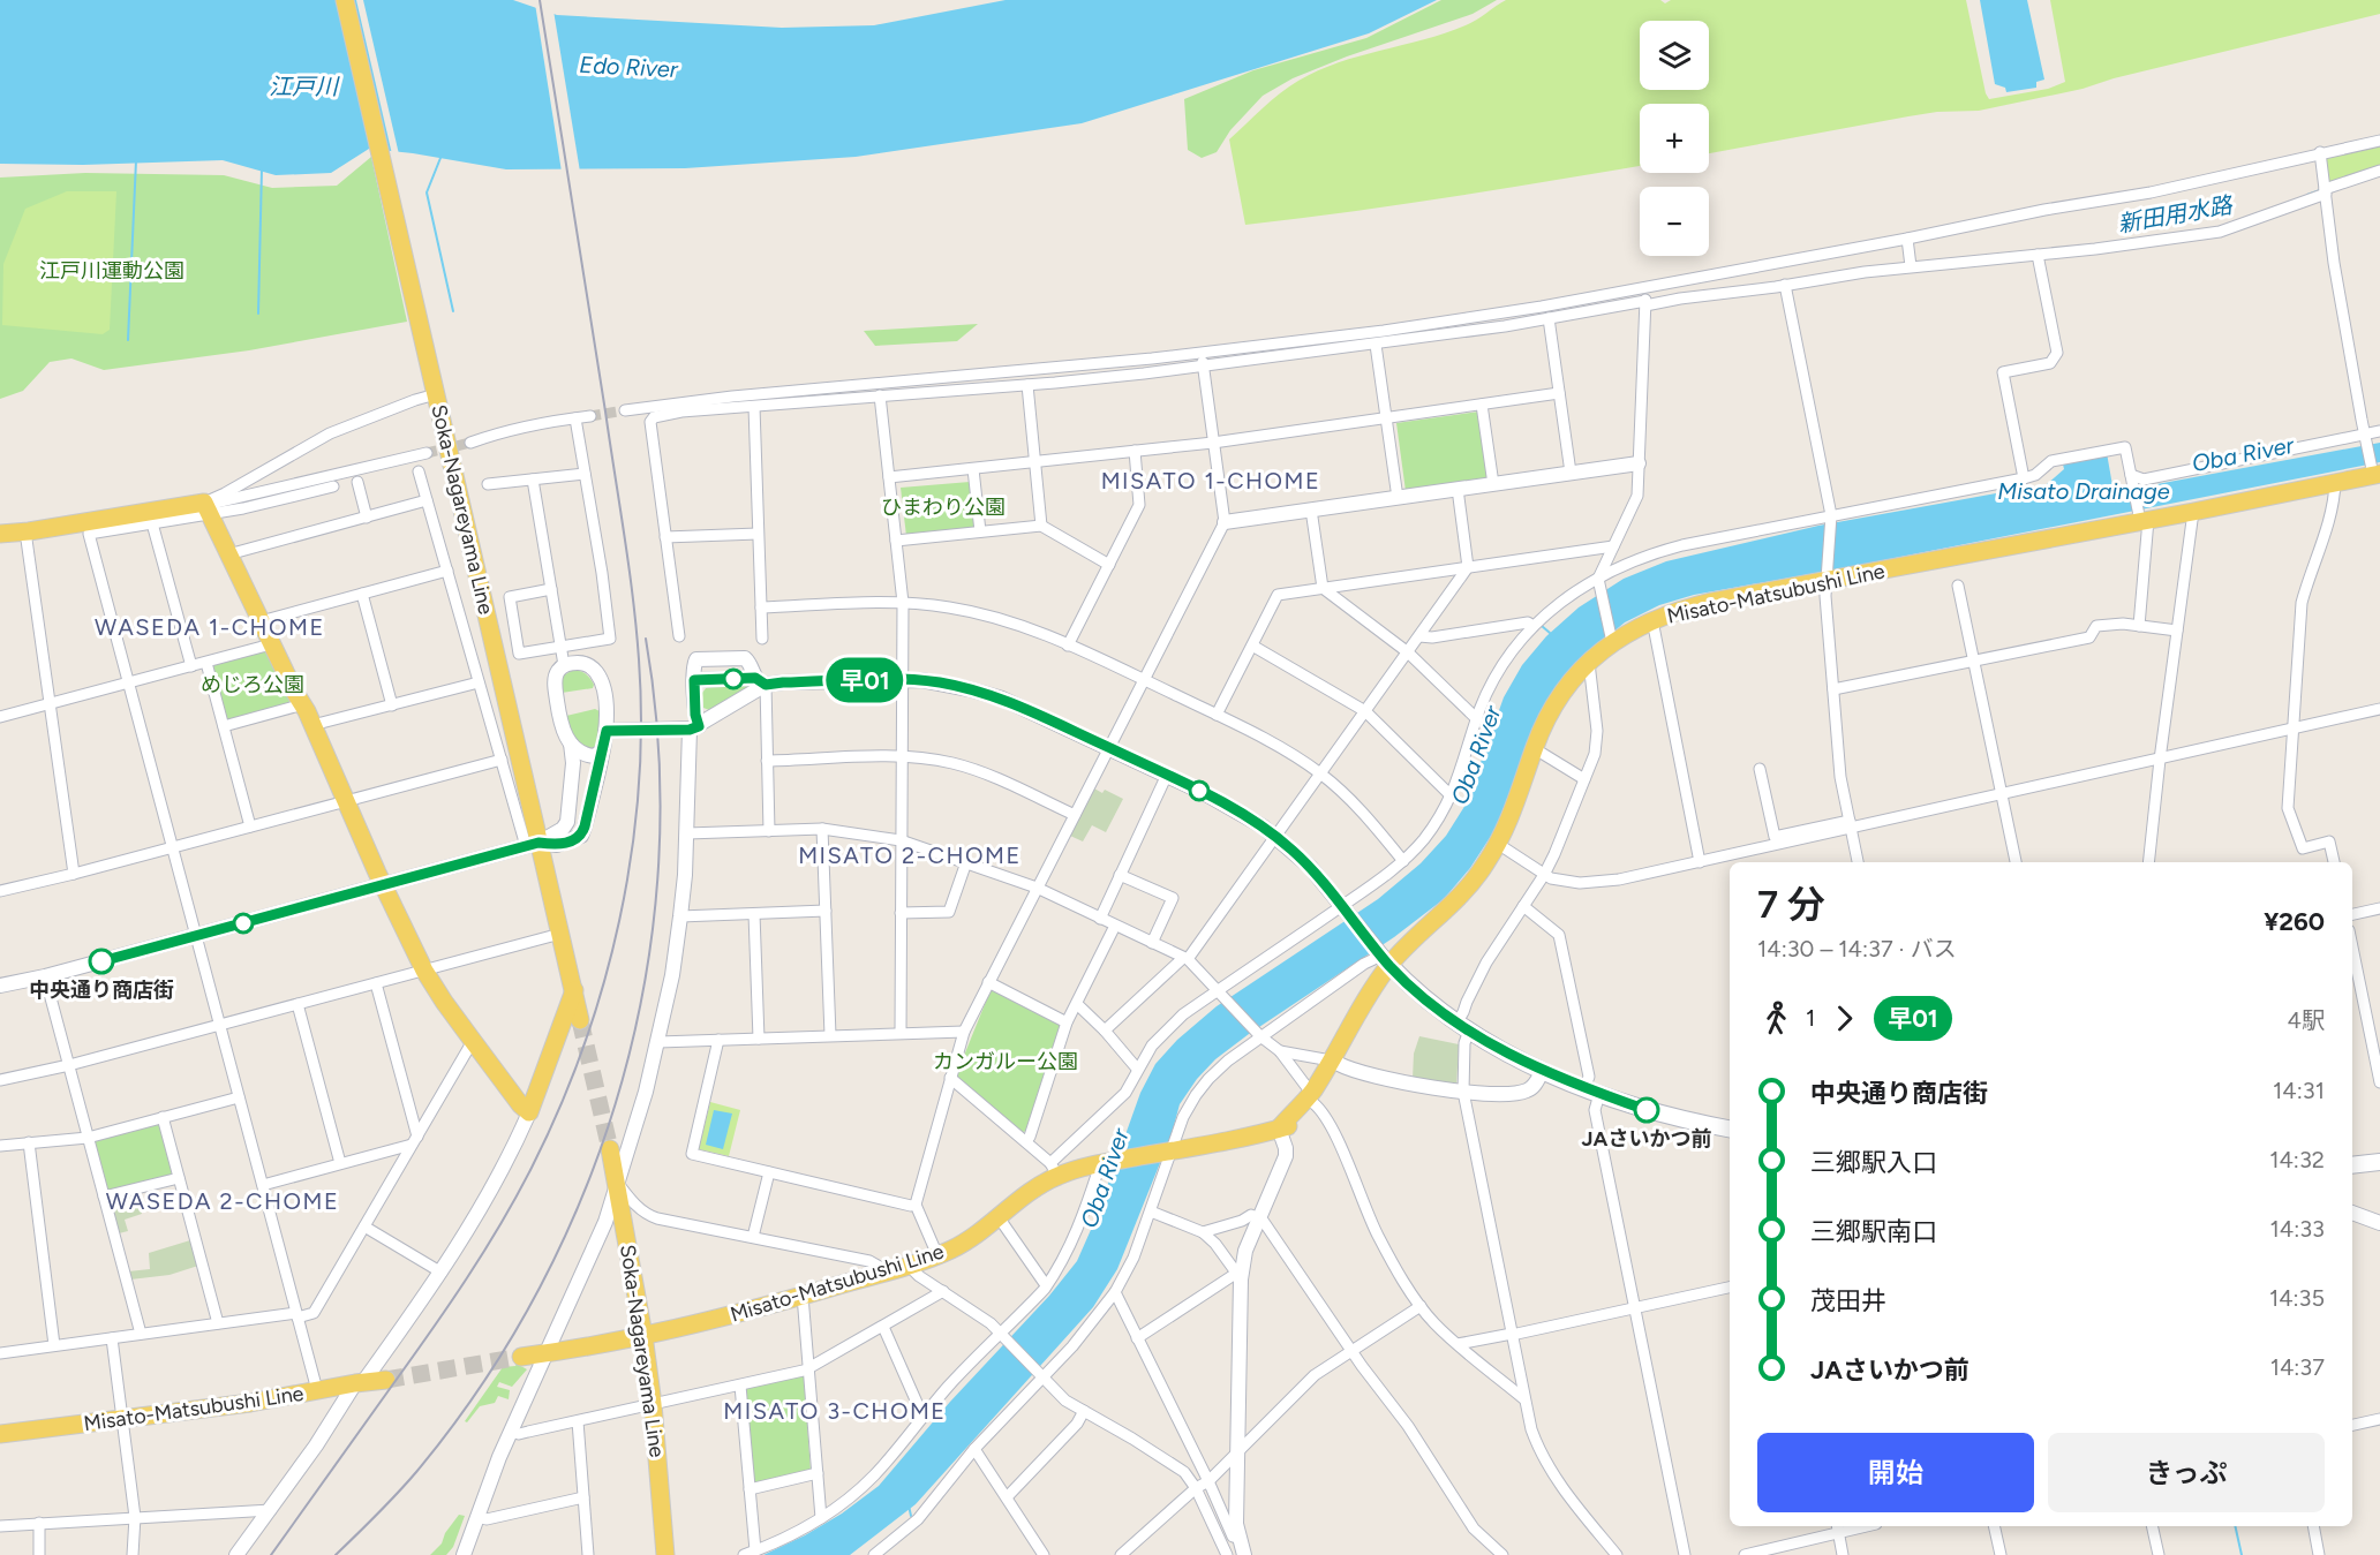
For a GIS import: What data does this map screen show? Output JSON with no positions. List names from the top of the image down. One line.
{"streets":{"main road":["Soka-Nagareyama Line","Misato-Matsubushi Line"]},"crossings":[["Soka-Nagareyama Line","Misato-Matsubushi Line"]],"districts":["MISATO 1-CHOME","WASEDA 1-CHOME","MISATO 2-CHOME","WASEDA 2-CHOME","MISATO 3-CHOME"],"water":["Edo River","江戸川","新田用水路","Oba River","Misato Drainage"],"parks":["江戸川運動公園","ひまわり公園","めじろ公園","カンガルー公園"],"places":["中央通り商店街","JAさいかつ前"],"lines":["bus line 早01"],"page":{"on_map":"早01","map_buttons":["+","−"],"heading":["7 分","14:30 – 14:37 · バス","¥260"],"legs":["1","早01","4駅"],"list":[{"name":"中央通り商店街","value":"14:31"},{"name":"三郷駅入口","value":"14:32"},{"name":"三郷駅南口","value":"14:33"},{"name":"茂田井","value":"14:35"},{"name":"JAさいかつ前","value":"14:37"}],"buttons":["開始","きっぷ"]}}
